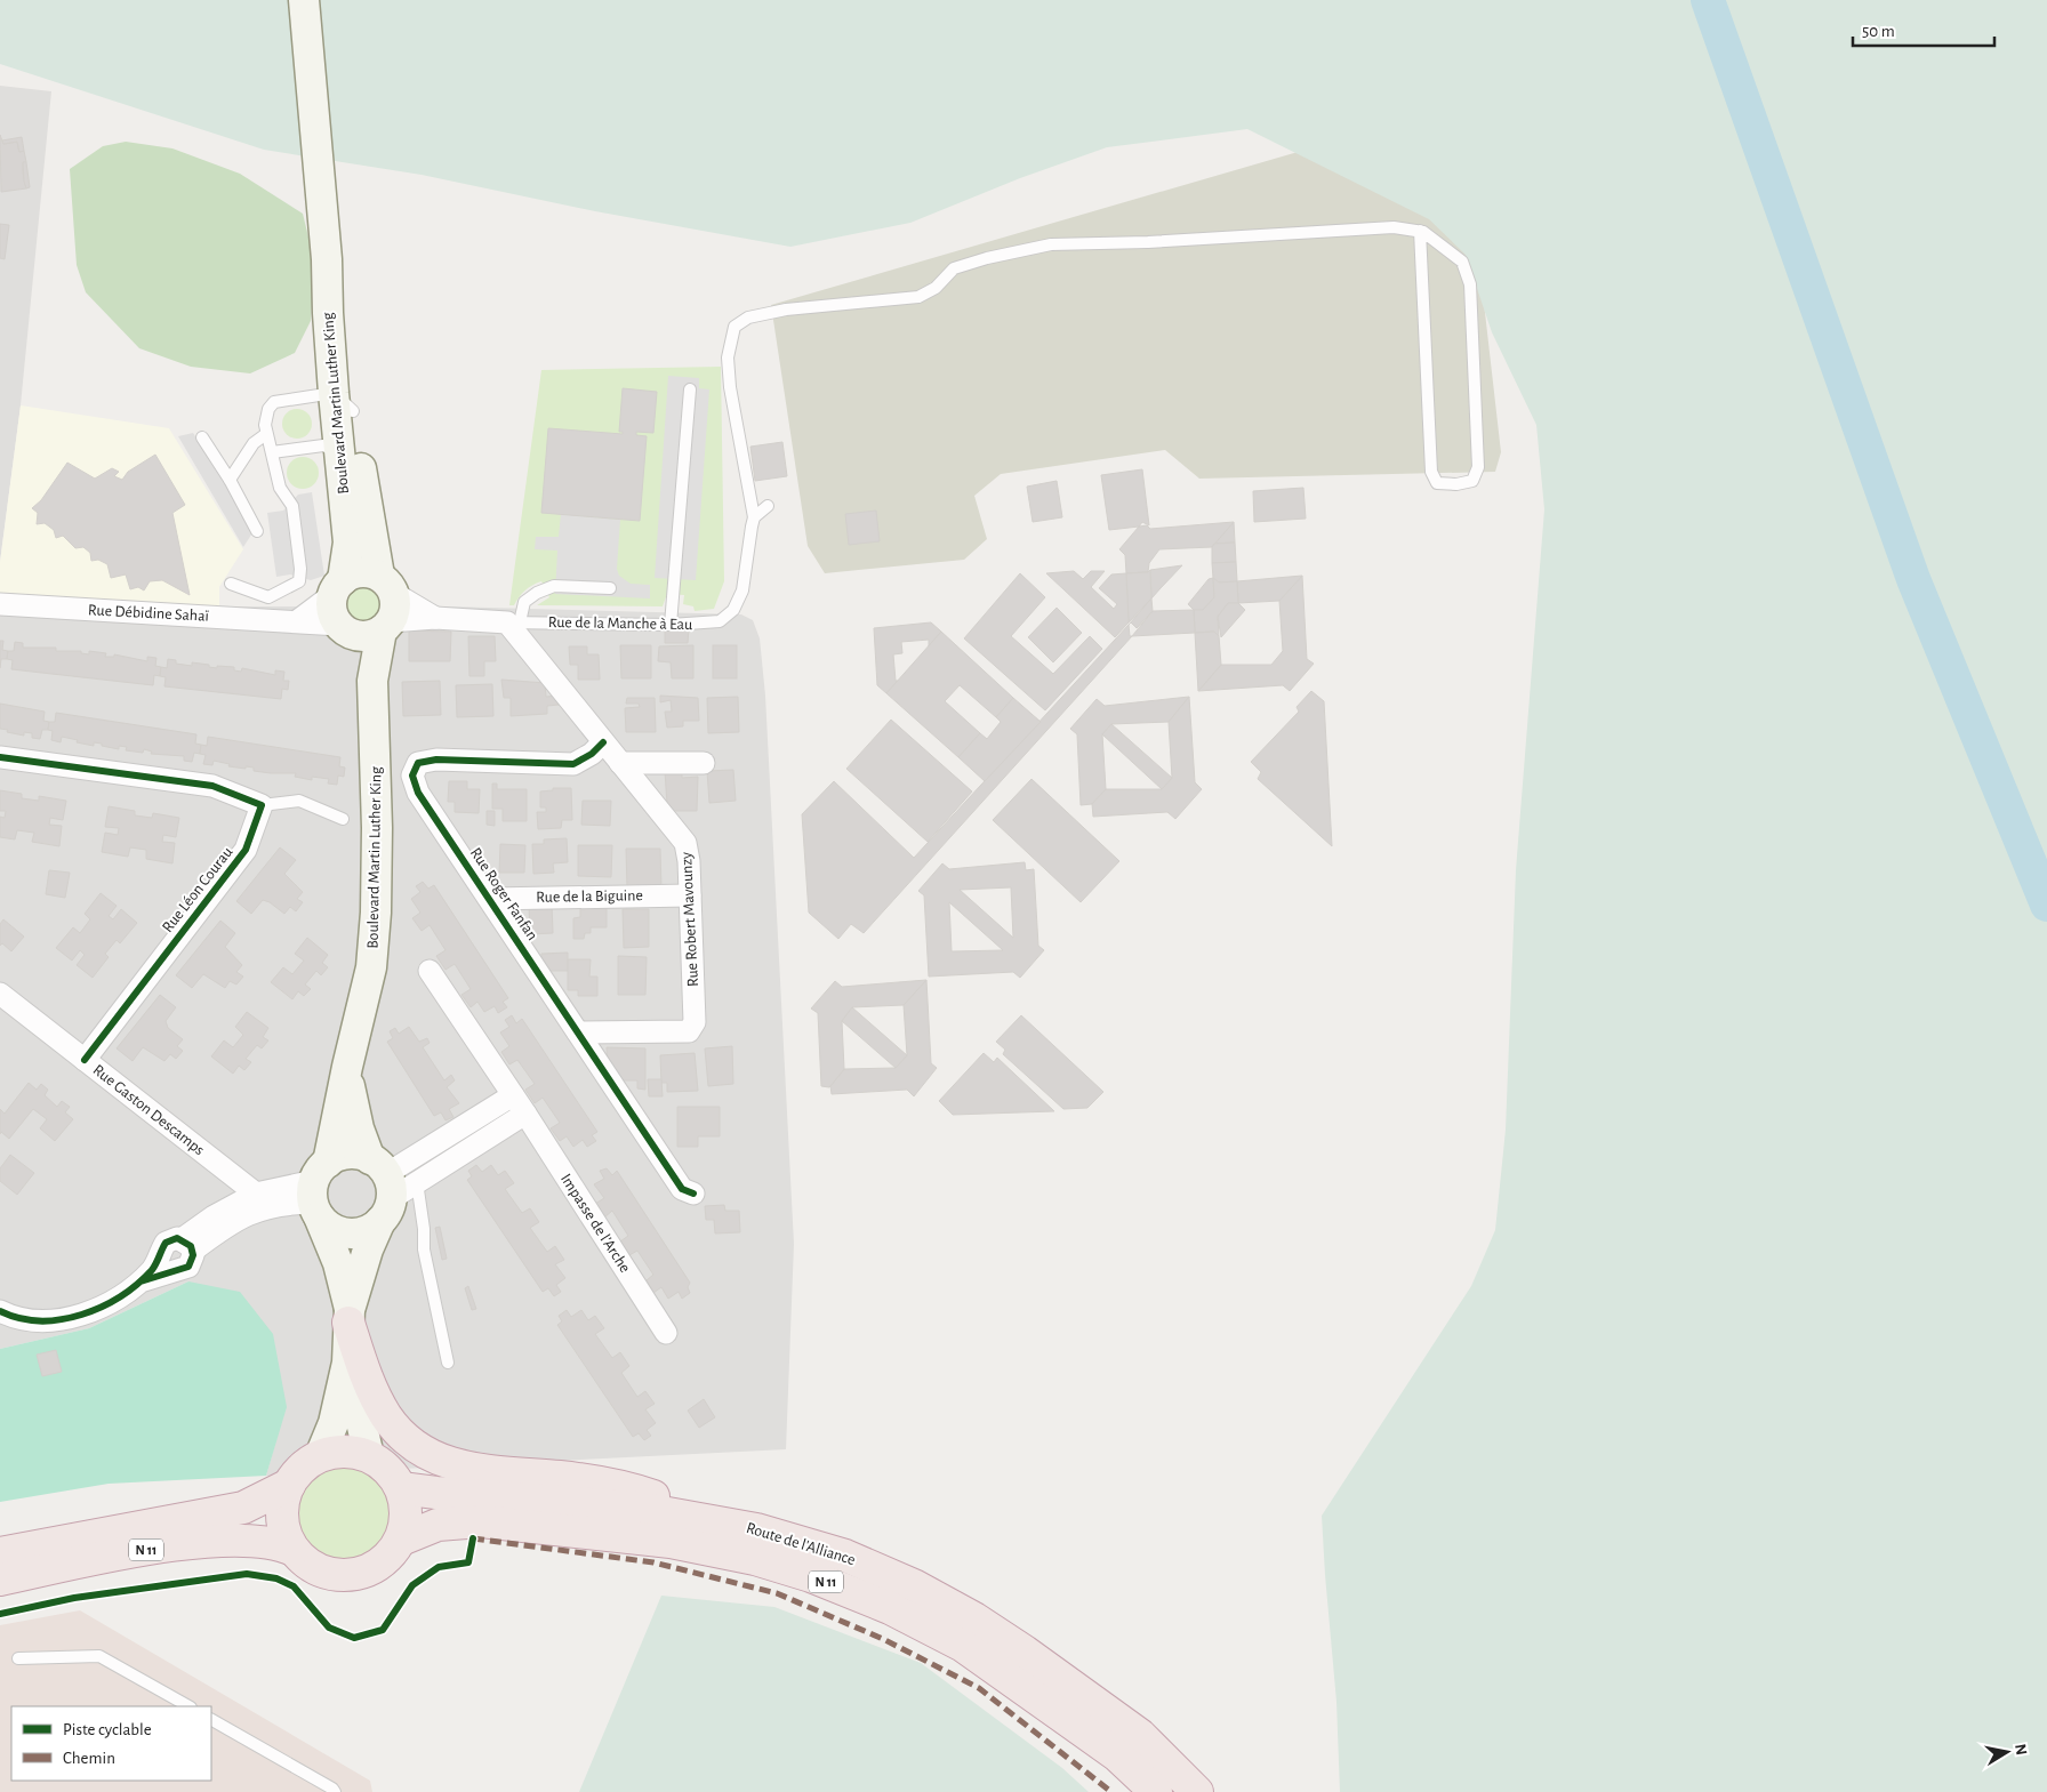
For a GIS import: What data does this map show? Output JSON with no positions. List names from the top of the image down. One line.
{"streets":{"highway":["Route de l'Alliance","N 11"],"main road":["Boulevard Martin Luther King"],"street":["Rue Débidine Sahaï","Rue de la Manche à Eau","Rue Léon Courau","Rue Roger Fanfan","Rue de la Biguine","Rue Robert Mavounzy","Rue Gaston Descamps","Impasse de l'Arche"]},"crossings":[["Boulevard Martin Luther King","Rue Débidine Sahaï"],["Boulevard Martin Luther King","Rue de la Manche à Eau"],["Rue Débidine Sahaï","Rue de la Manche à Eau"],["Rue de la Manche à Eau","Rue Robert Mavounzy"],["Rue Léon Courau","Rue Gaston Descamps"],["Rue Roger Fanfan","Rue de la Biguine"],["Rue Roger Fanfan","Rue Robert Mavounzy"],["Rue de la Biguine","Rue Robert Mavounzy"],["Route de l'Alliance","N 11"]],"legend":["Piste cyclable","Chemin"],"scale_bar":"50 m","north":"right"}
